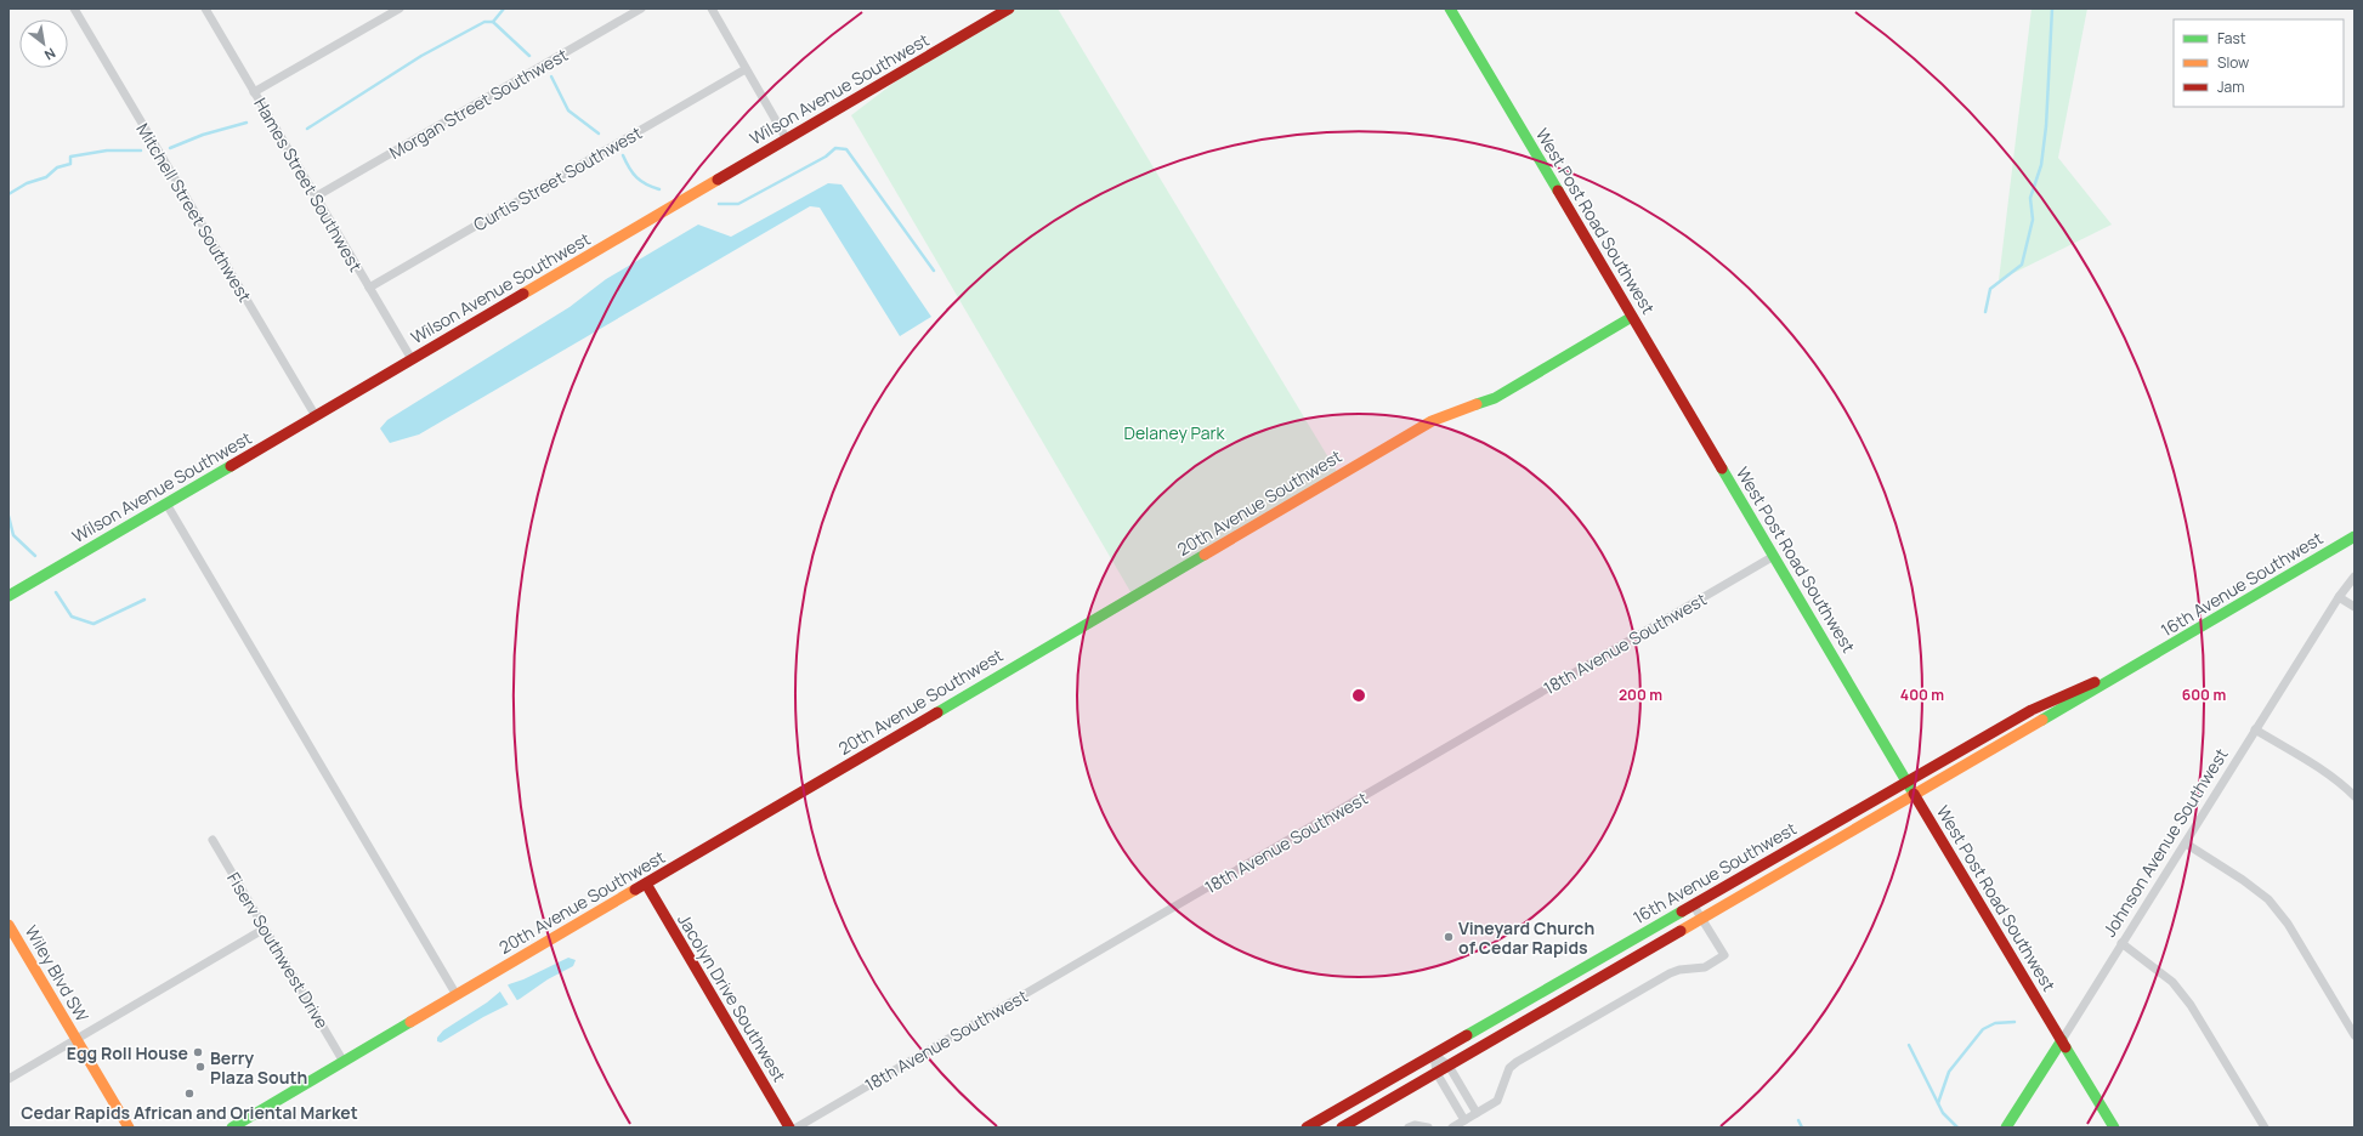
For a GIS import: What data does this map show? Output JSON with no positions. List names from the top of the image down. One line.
{"streets":{"street":["Wilson Avenue Southwest","Morgan Street Southwest","Curtis Street Southwest","Hames Street Southwest","Mitchell Street Southwest","West Post Road Southwest","20th Avenue Southwest","16th Avenue Southwest","18th Avenue Southwest","Johnson Avenue Southwest","Fiserv Southwest Drive","Wiley Blvd SW","Jacolyn Drive Southwest"]},"crossings":[["Wilson Avenue Southwest","Hames Street Southwest"],["Wilson Avenue Southwest","Mitchell Street Southwest"],["Morgan Street Southwest","Hames Street Southwest"],["Curtis Street Southwest","Hames Street Southwest"],["West Post Road Southwest","20th Avenue Southwest"],["West Post Road Southwest","16th Avenue Southwest"],["West Post Road Southwest","18th Avenue Southwest"],["West Post Road Southwest","Johnson Avenue Southwest"],["20th Avenue Southwest","Fiserv Southwest Drive"],["20th Avenue Southwest","Jacolyn Drive Southwest"]],"parks":["Delaney Park"],"places":["Vineyard Church of Cedar Rapids","Egg Roll House","Berry Plaza South","Cedar Rapids African and Oriental Market"],"legend":["Fast","Slow","Jam"],"north":"bottom right","rings":["200 m","400 m","600 m"]}
